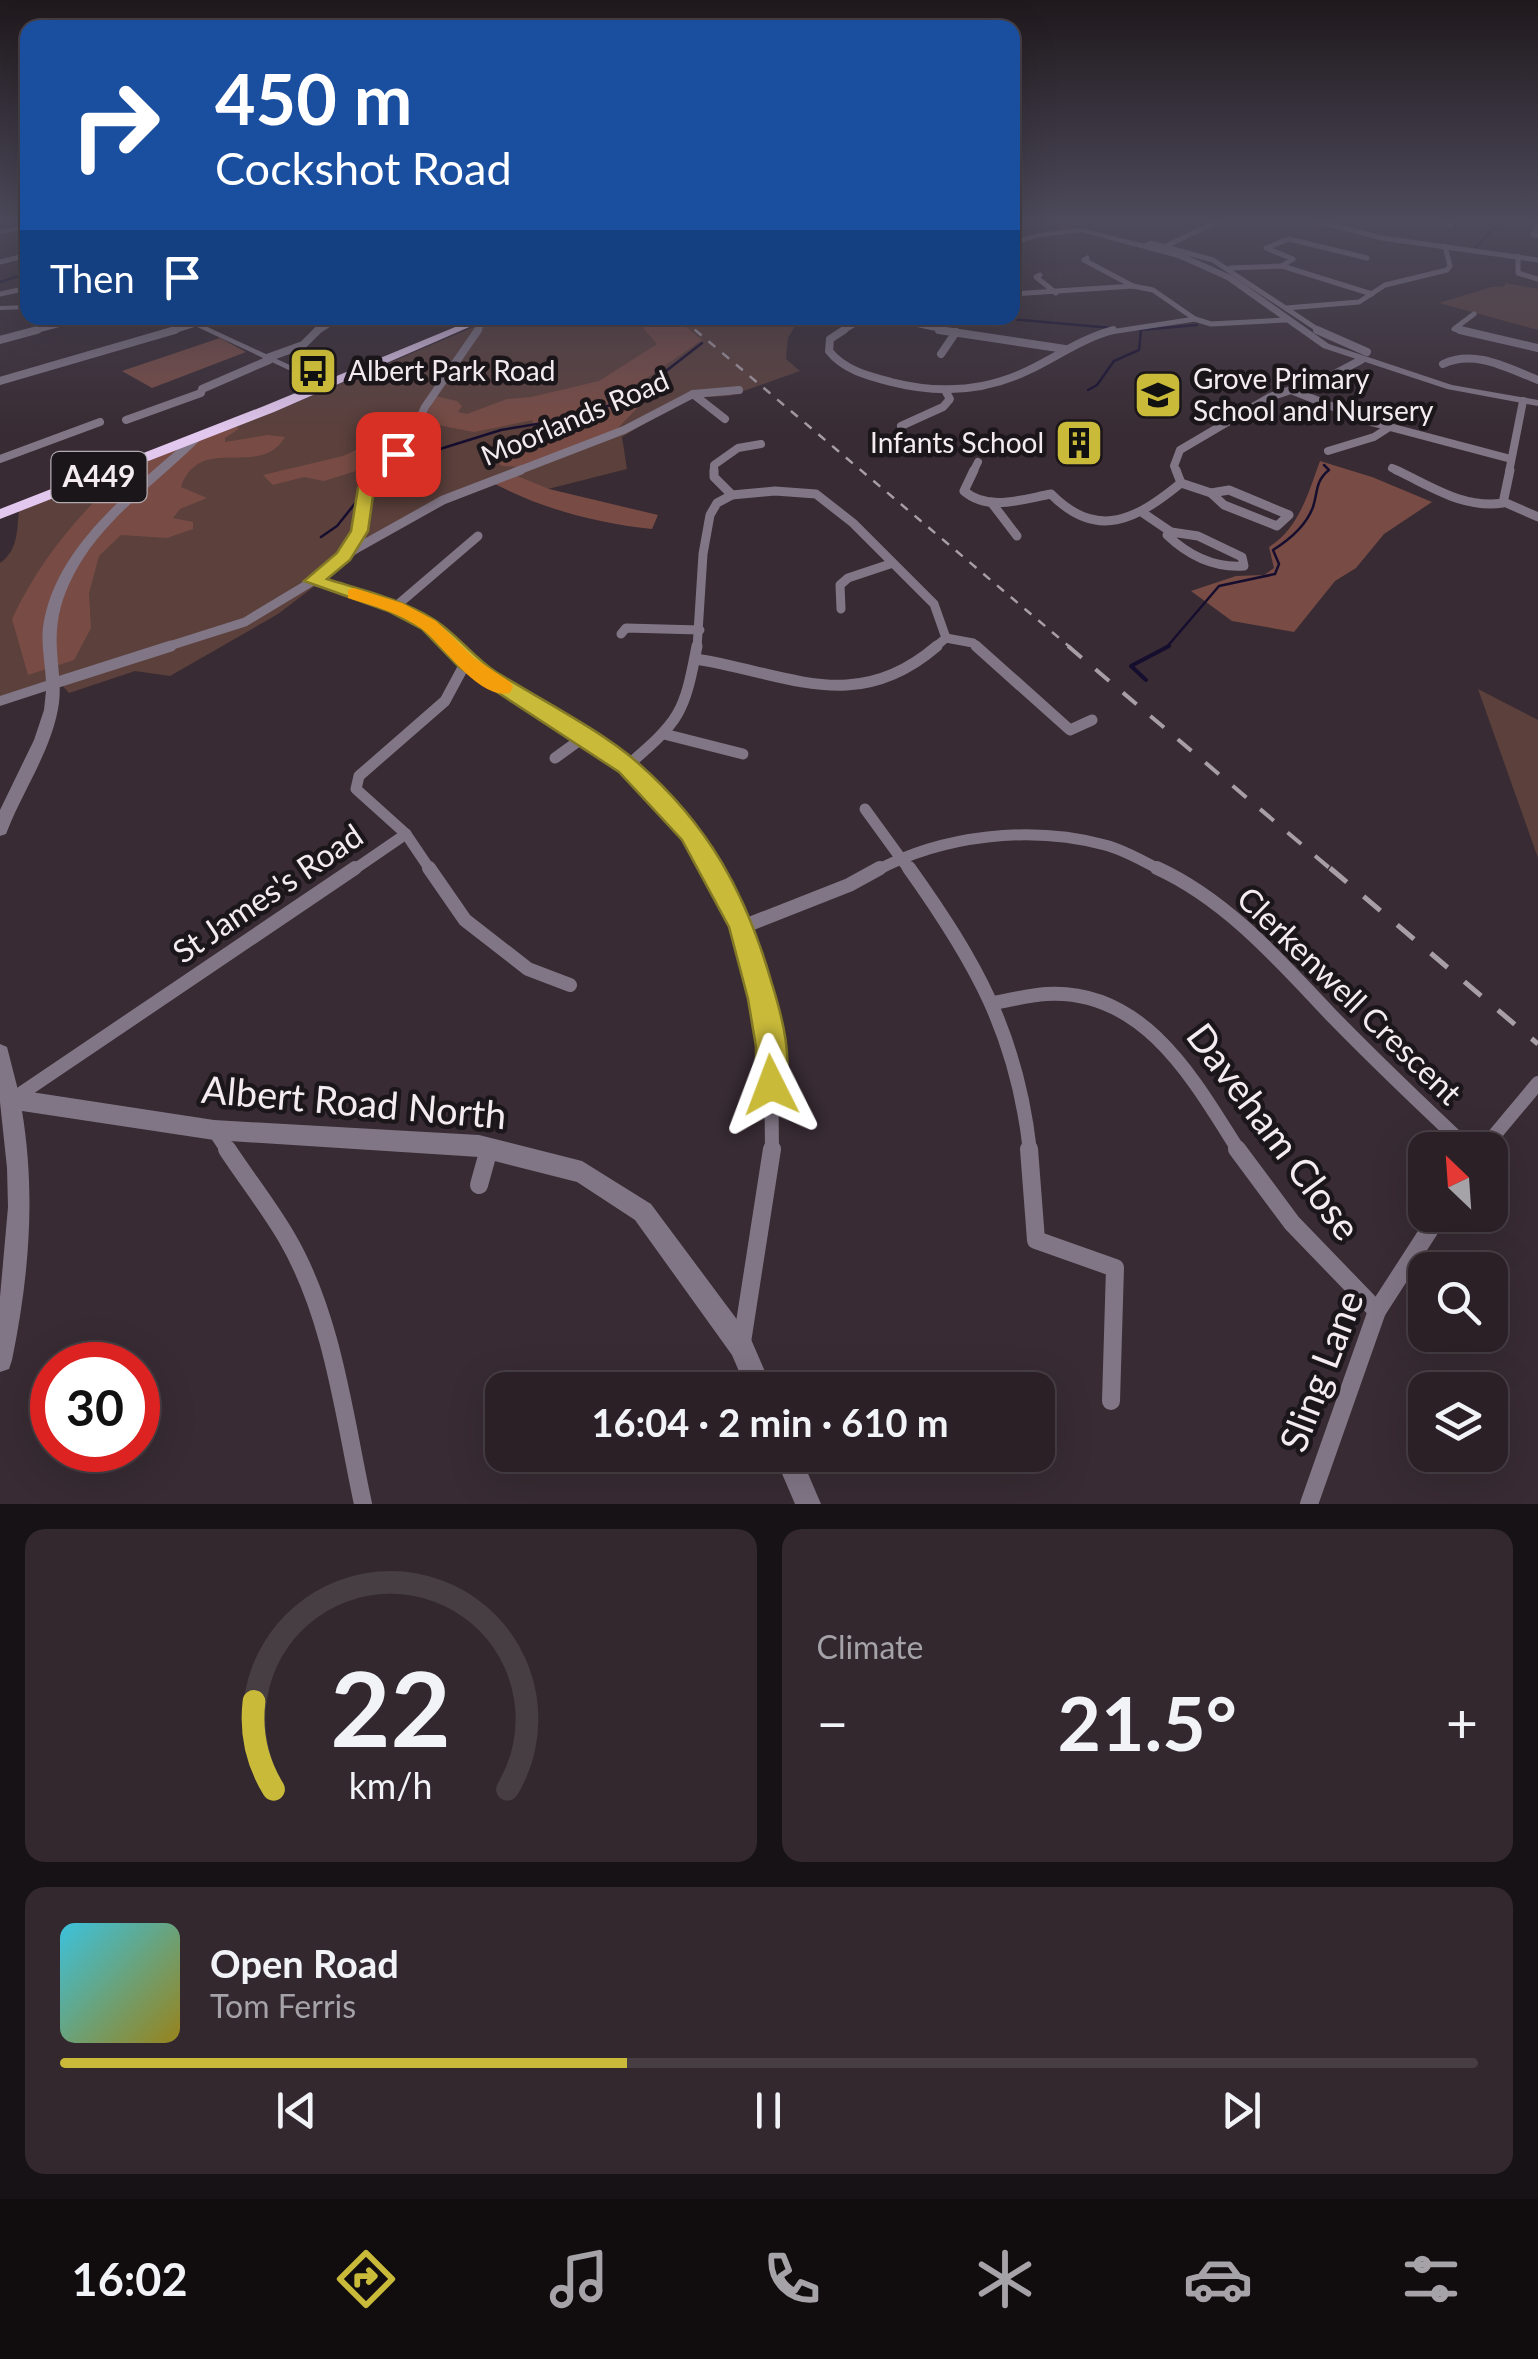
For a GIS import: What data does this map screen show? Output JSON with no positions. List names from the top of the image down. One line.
{"streets":{"highway":["A449"],"street":["Moorlands Road","St James's Road","Clerkenwell Crescent","Albert Road North","Daveham Close","Sling Lane"]},"crossings":[["St James's Road","Albert Road North"],["Daveham Close","Sling Lane"]],"places":{"bus stop":["Albert Park Road"],"school or university":["Grove Primary School and Nursery"],"building":["Infants School"]},"north":"top left","page":{"turn":["450 m","Cockshot Road"],"then":"Then","limit":"30","trip":"16:04 · 2 min · 610 m","tile":"Climate","heat":["−","21.5°","+"],"song":["Open Road","Tom Ferris"],"tabs":"16:02","gauge":["22","km/h"]}}
